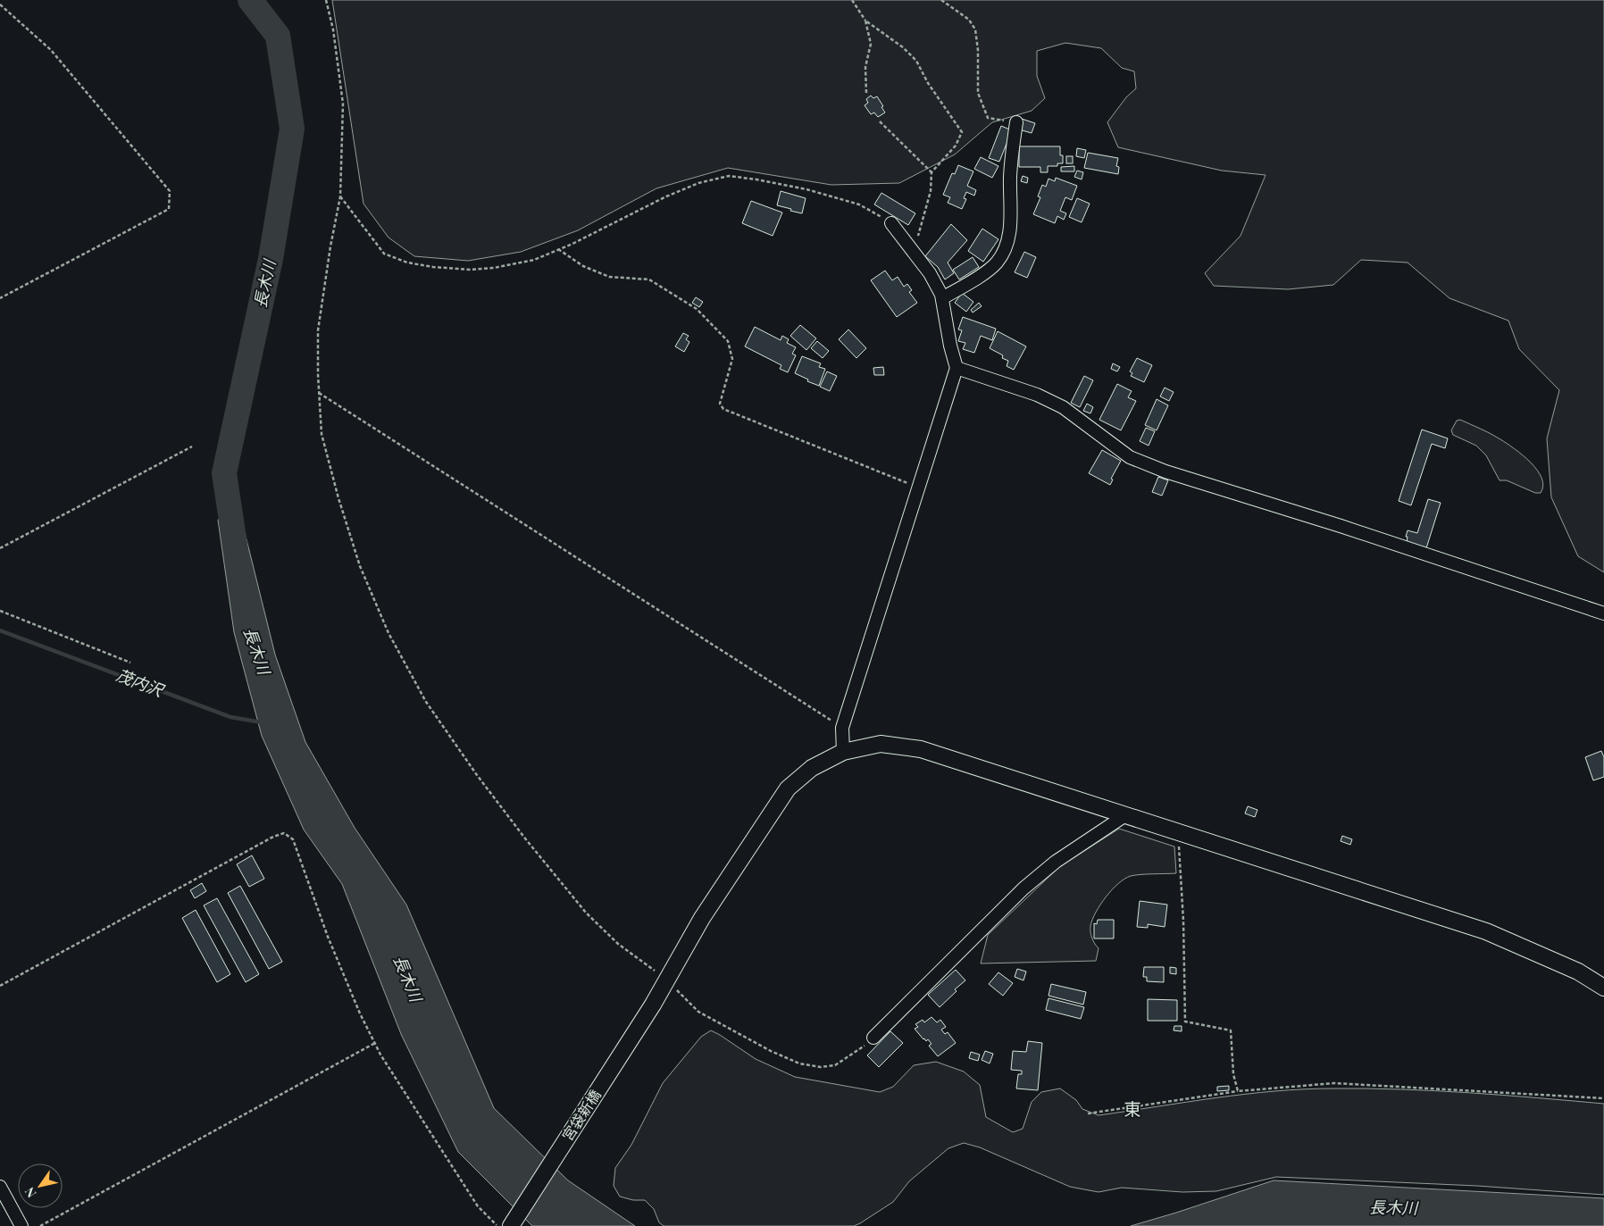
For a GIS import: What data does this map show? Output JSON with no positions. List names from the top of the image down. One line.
{"streets":{"street":["宮袋新橋"]},"districts":["東"],"water":["長木川","茂内沢"],"north":"bottom left"}
